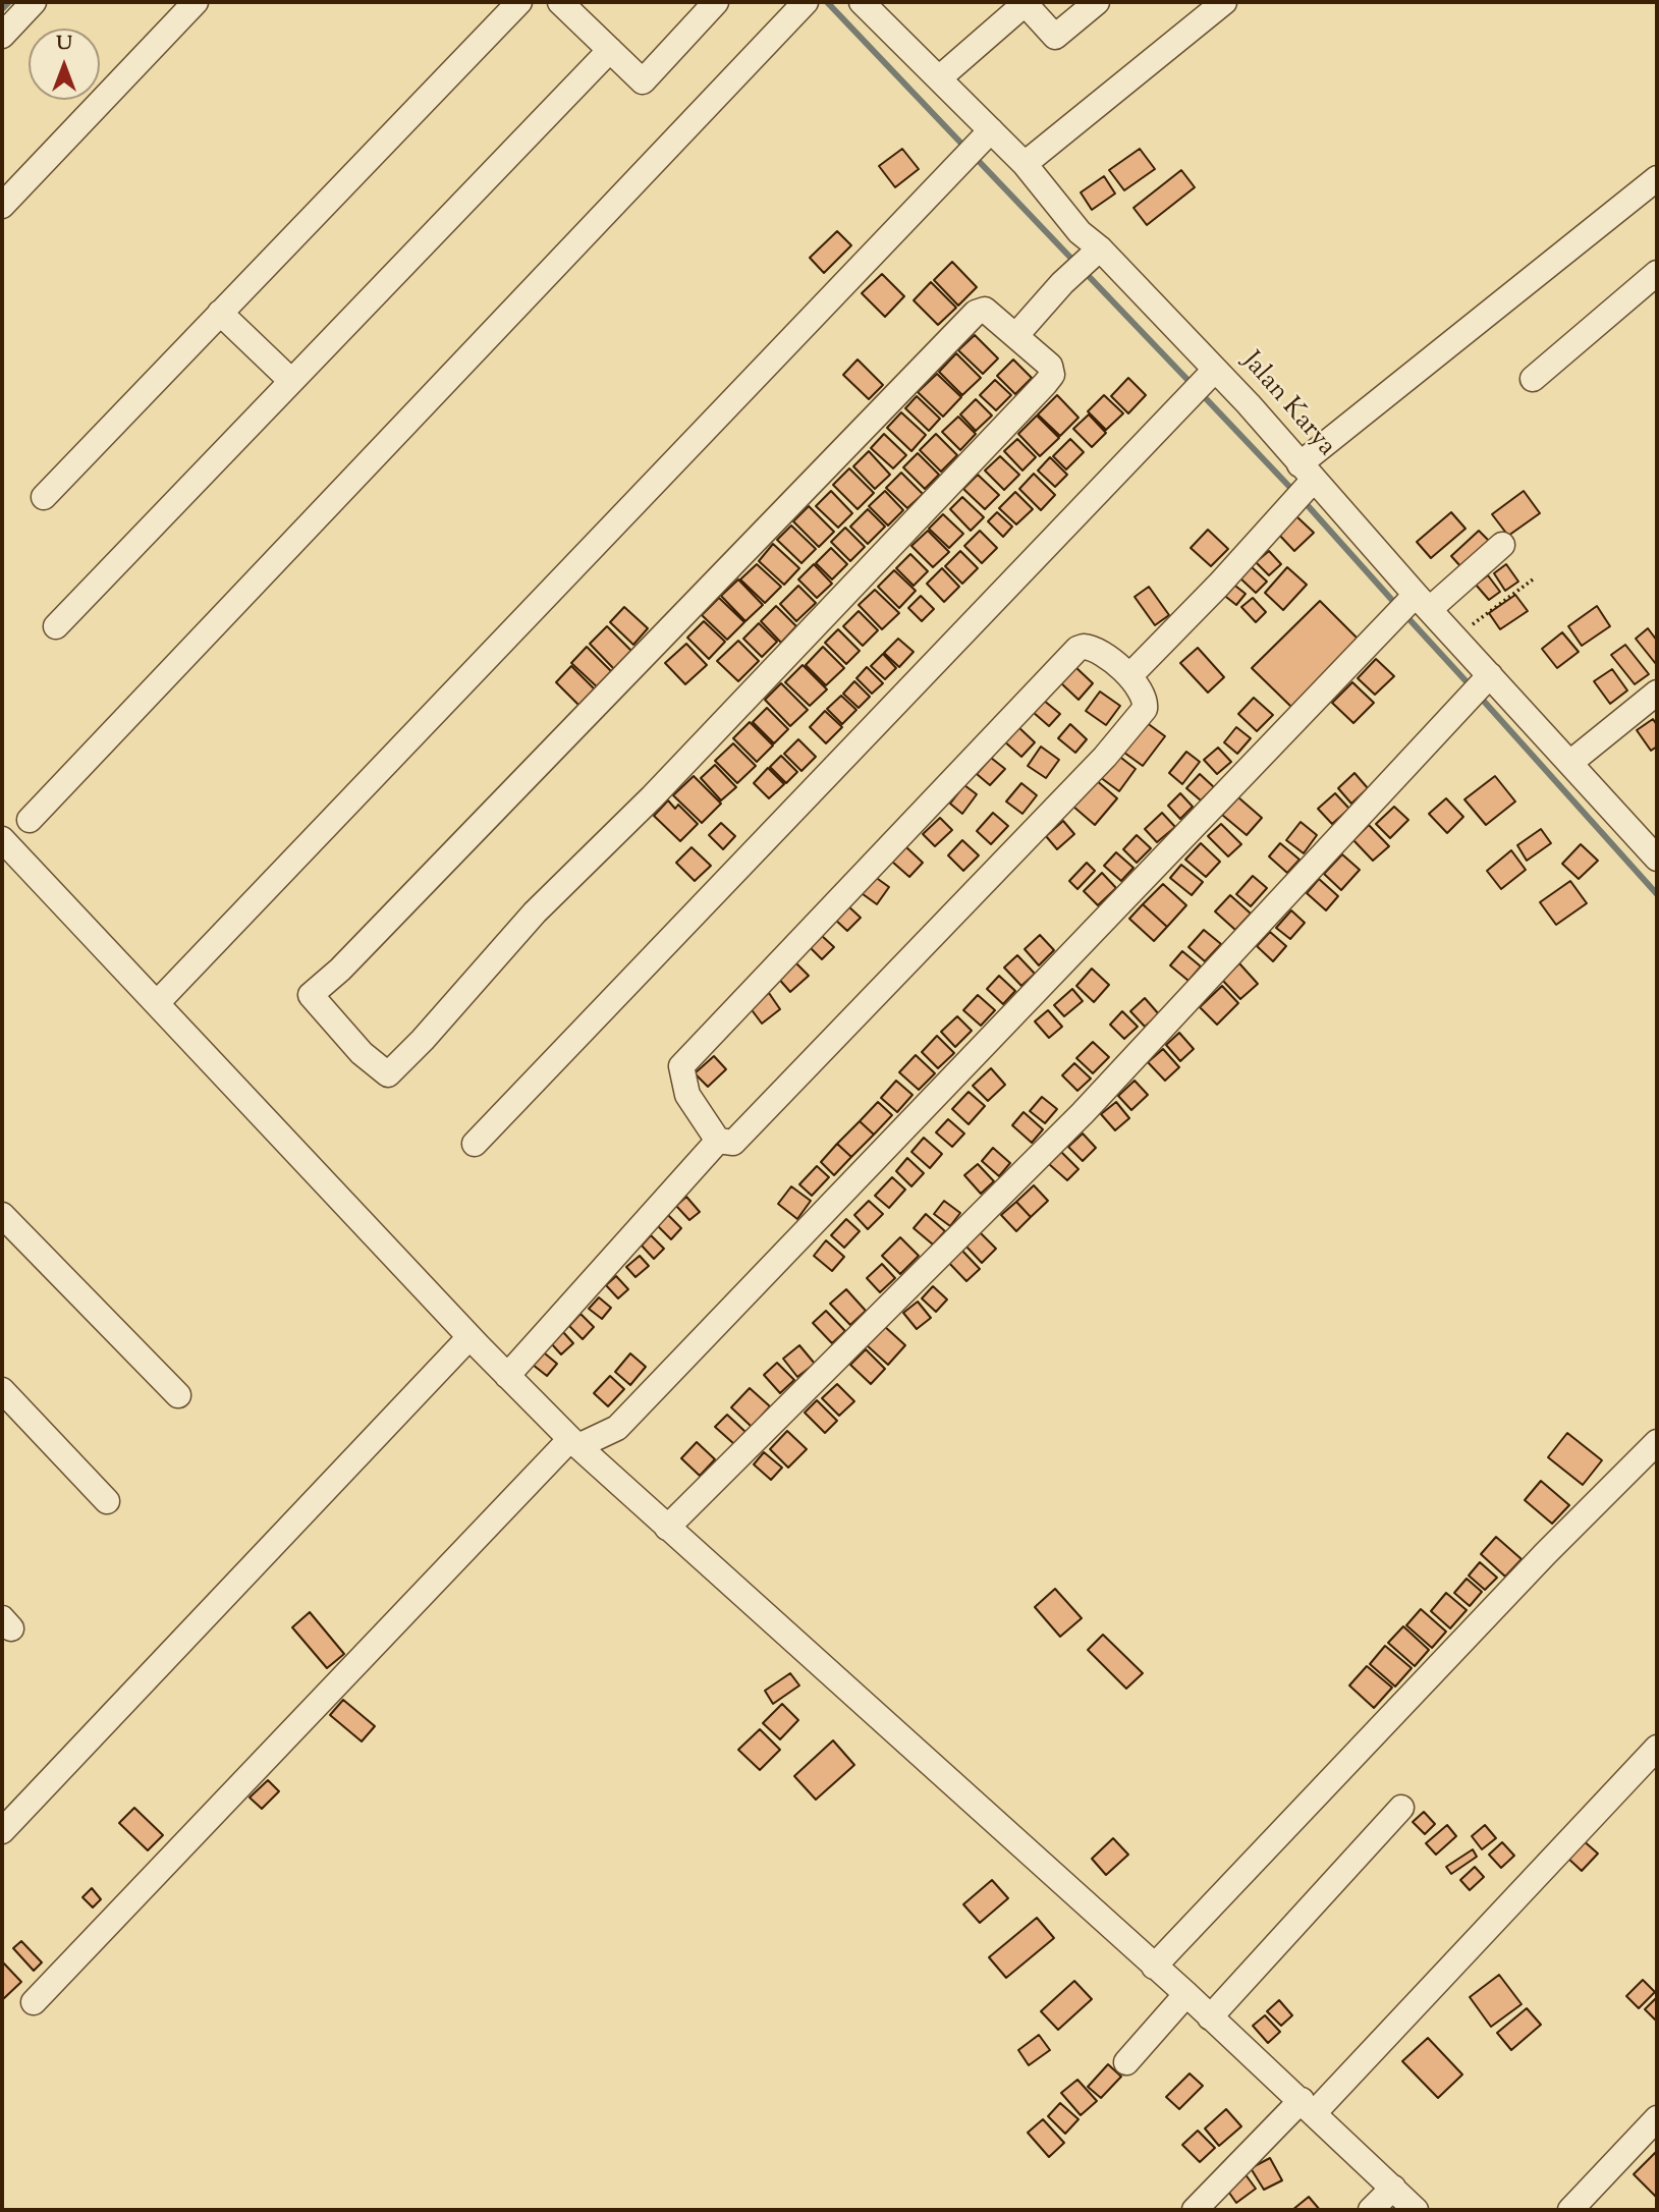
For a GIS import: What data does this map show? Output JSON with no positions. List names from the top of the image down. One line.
{"streets":{"street":["Jalan Karya"]},"north":"top"}
